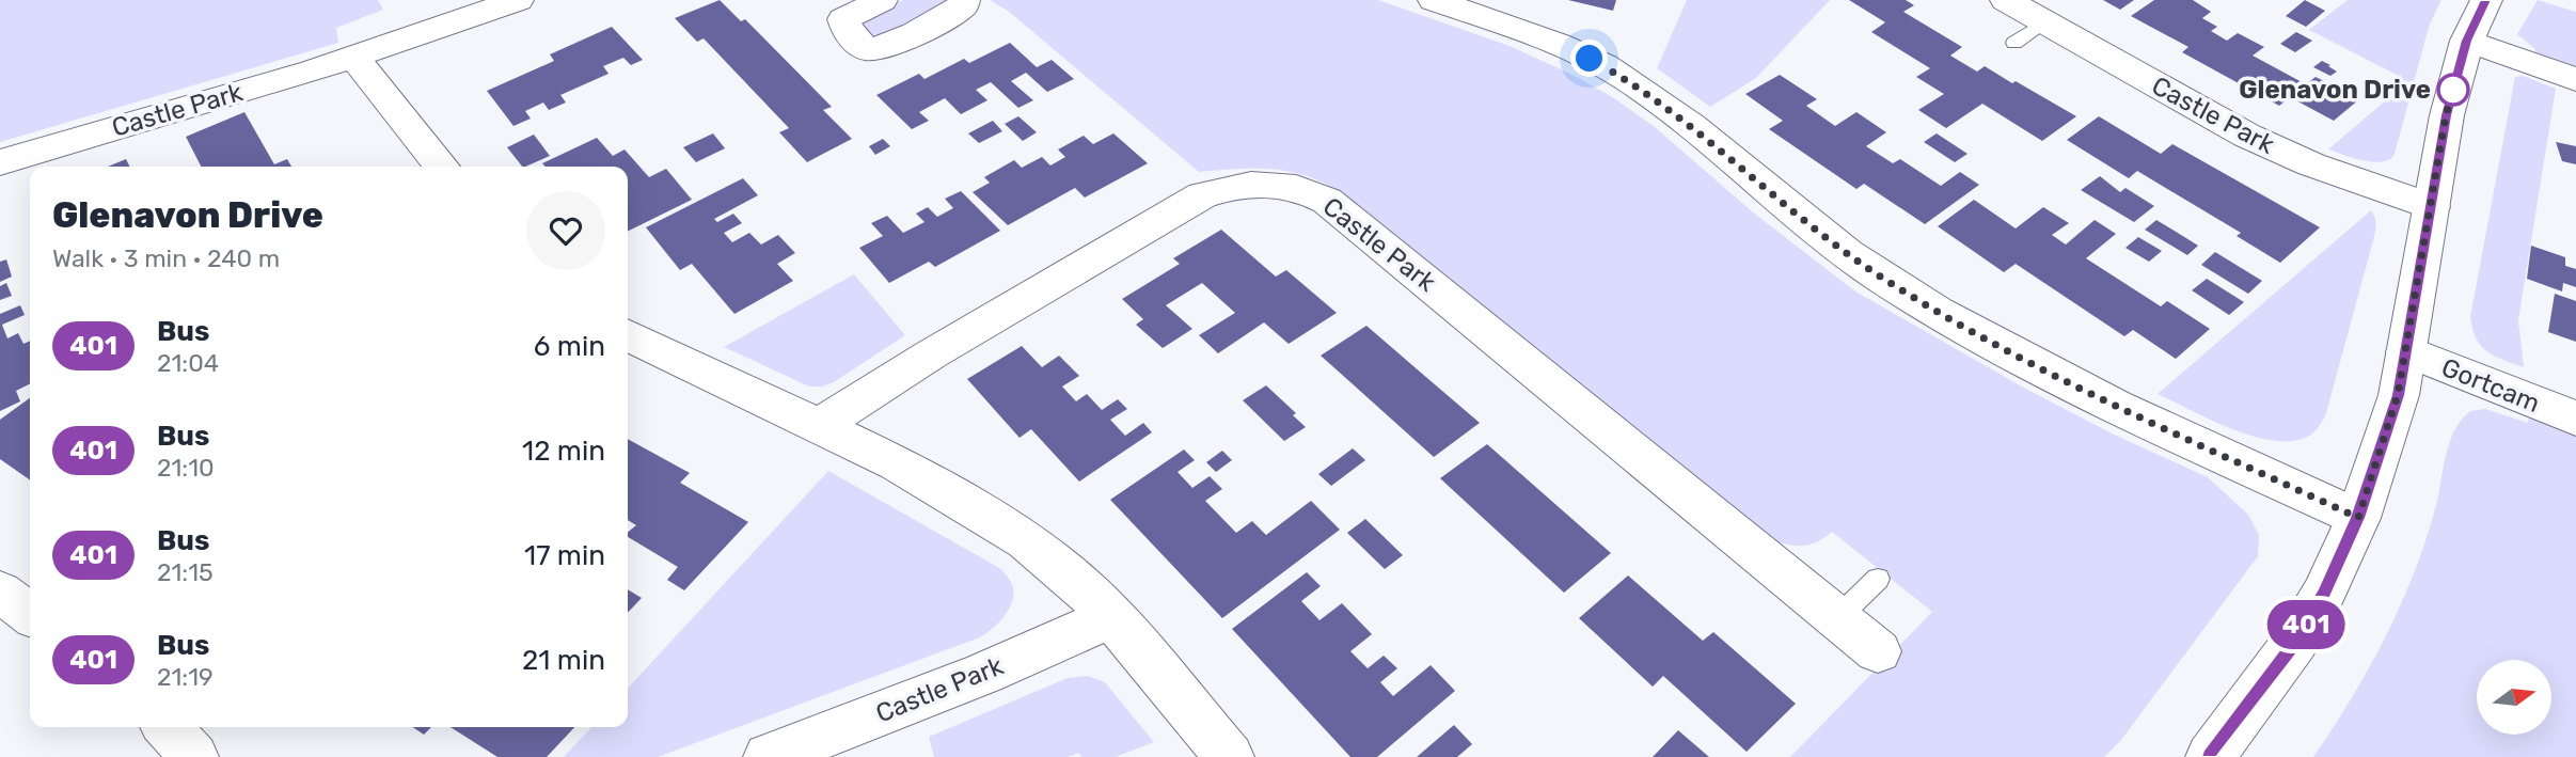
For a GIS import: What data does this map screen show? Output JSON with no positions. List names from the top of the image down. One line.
{"streets":{"street":["Castle Park","Gortcam"]},"places":["Glenavon Drive"],"lines":["bus line 401"],"north":"right","page":{"on_map":"401","heading":["Glenavon Drive","Walk · 3 min · 240 m"],"list":[{"mark":"401","name":"Bus","note":"21:04","value":"6 min"},{"mark":"401","name":"Bus","note":"21:10","value":"12 min"},{"mark":"401","name":"Bus","note":"21:15","value":"17 min"},{"mark":"401","name":"Bus","note":"21:19","value":"21 min"}]}}
